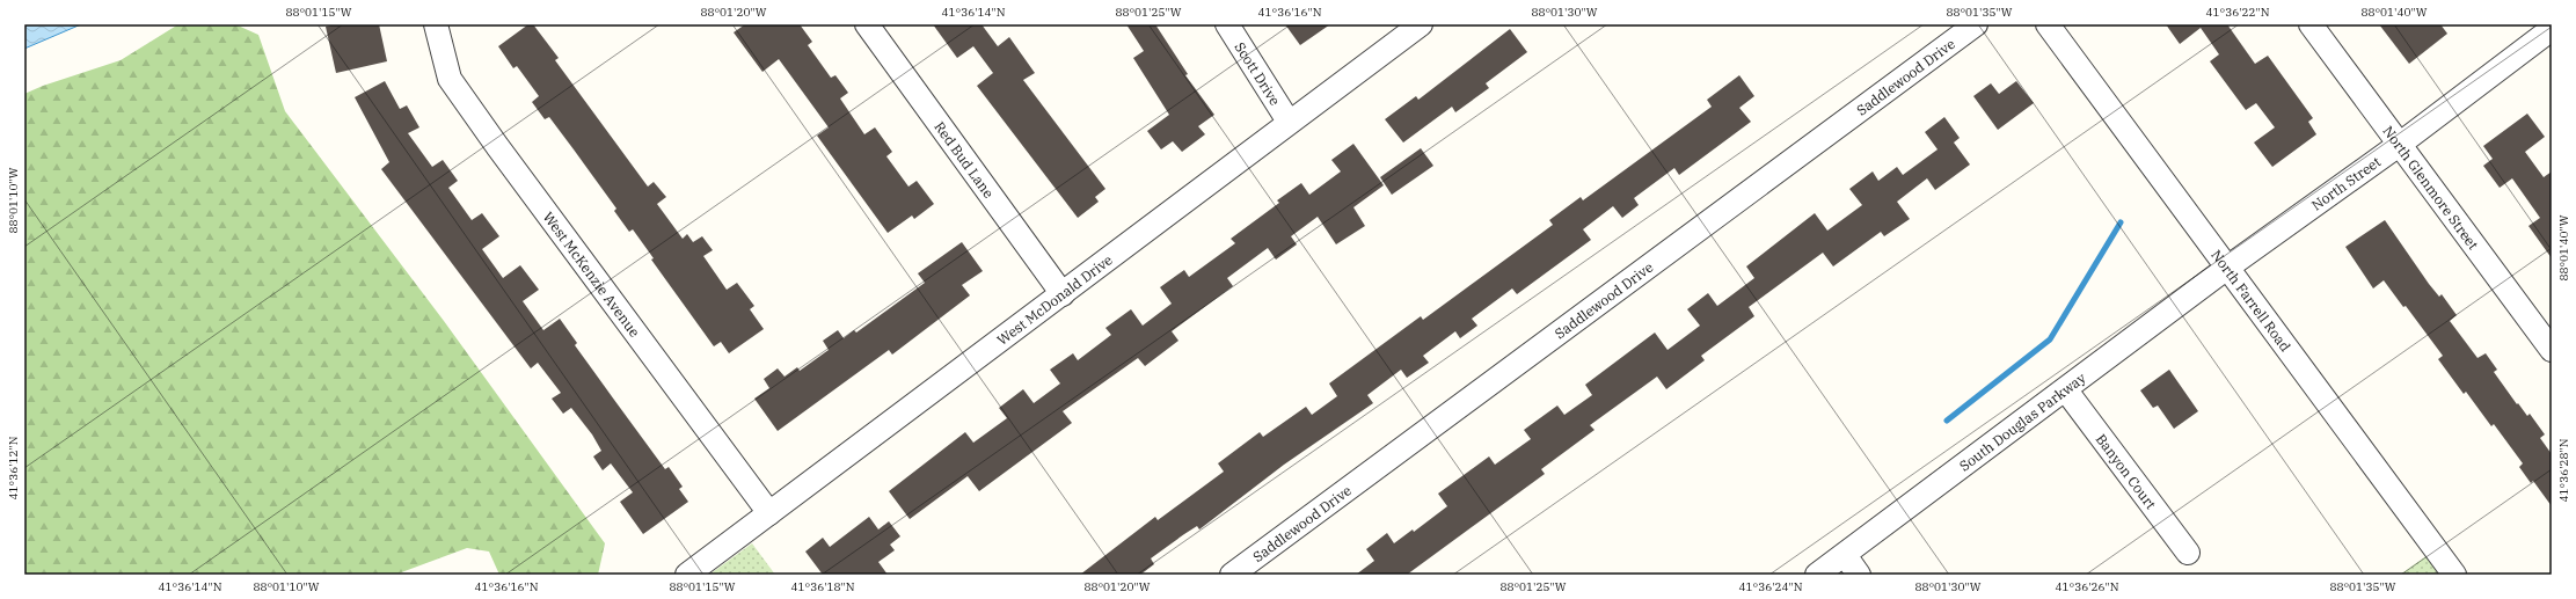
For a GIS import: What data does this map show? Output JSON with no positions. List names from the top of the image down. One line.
{"streets":{"street":["Scott Drive","Saddlewood Drive","Red Bud Lane","North Street","North Glenmore Street","West McKenzie Avenue","West McDonald Drive","North Farrell Road","South Douglas Parkway","Banyon Court"]},"crossings":[["Scott Drive","West McDonald Drive"],["Red Bud Lane","West McDonald Drive"],["North Street","North Glenmore Street"],["North Street","North Farrell Road"],["North Street","South Douglas Parkway"],["West McKenzie Avenue","West McDonald Drive"],["North Farrell Road","South Douglas Parkway"],["South Douglas Parkway","Banyon Court"]],"coordinates":["88°01'15\"W","88°01'20\"W","41°36'14\"N","88°01'25\"W","41°36'16\"N","88°01'30\"W","88°01'35\"W","41°36'22\"N","88°01'40\"W","88°01'10\"W","41°36'12\"N","41°36'28\"N","41°36'18\"N","41°36'24\"N","41°36'26\"N"]}
